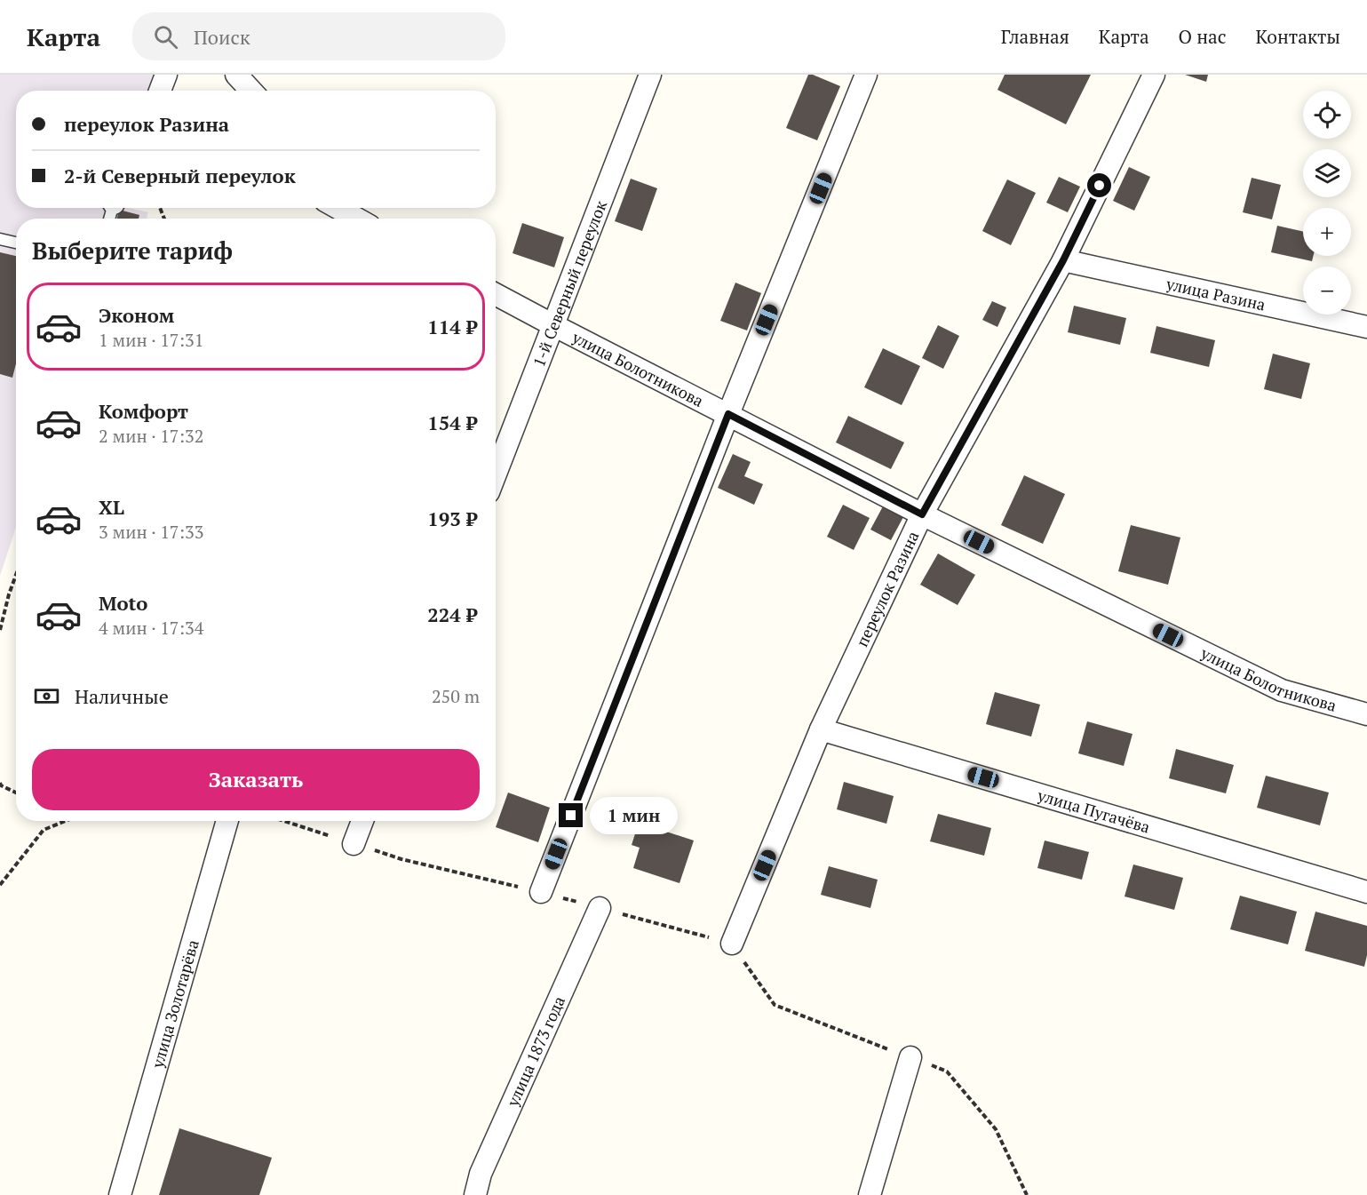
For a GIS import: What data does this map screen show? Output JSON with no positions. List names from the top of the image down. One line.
{"streets":{"street":["1-й Северный переулок","улица Разина","улица Болотникова","переулок Разина","улица Пугачёва","улица Золотарёва","улица 1873 года"]},"crossings":[["1-й Северный переулок","улица Болотникова"],["улица Разина","переулок Разина"],["улица Болотникова","переулок Разина"],["переулок Разина","улица Пугачёва"]],"page":{"header":"Карта","search":"Поиск","nav":["Главная","Карта","О нас","Контакты"],"map_buttons":["+","−"],"banner":["переулок Разина","2-й Северный переулок"],"heading":"Выберите тариф","list":[{"name":"Эконом","note":"1 мин · 17:31","value":"114 ₽"},{"name":"Комфорт","note":"2 мин · 17:32","value":"154 ₽"},{"name":"XL","note":"3 мин · 17:33","value":"193 ₽"},{"name":"Moto","note":"4 мин · 17:34","value":"224 ₽"}],"pay":["Наличные","250 m"],"buttons":"Заказать","bubble":"1 мин"}}
